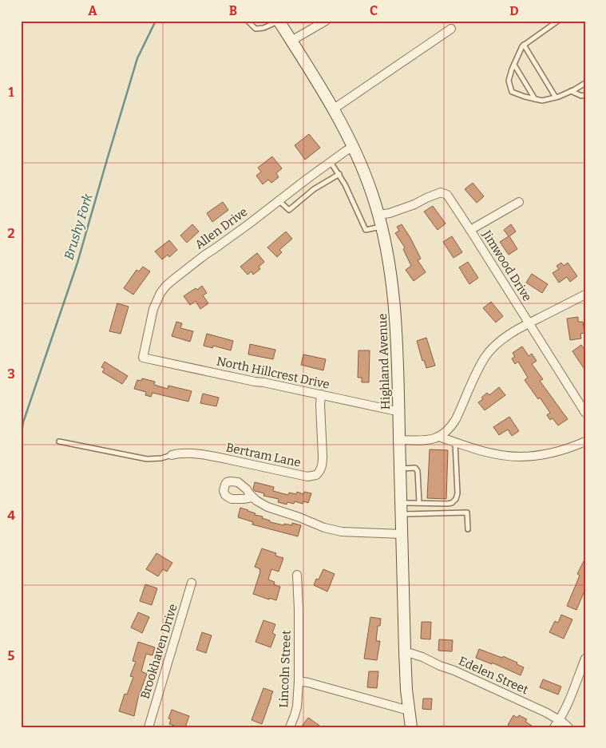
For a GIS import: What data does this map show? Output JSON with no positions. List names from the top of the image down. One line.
{"streets":{"main road":["Highland Avenue"],"street":["Allen Drive","Jimwood Drive","North Hillcrest Drive","Bertram Lane","Brookhaven Drive","Lincoln Street","Edelen Street"]},"crossings":[["Allen Drive","Highland Avenue"],["Allen Drive","North Hillcrest Drive"],["Jimwood Drive","Highland Avenue"],["Highland Avenue","North Hillcrest Drive"],["Highland Avenue","Edelen Street"],["North Hillcrest Drive","Bertram Lane"]],"water":["Brushy Fork"],"grid":{"columns":["A","B","C","D"],"rows":["1","2","3","4","5"]}}
